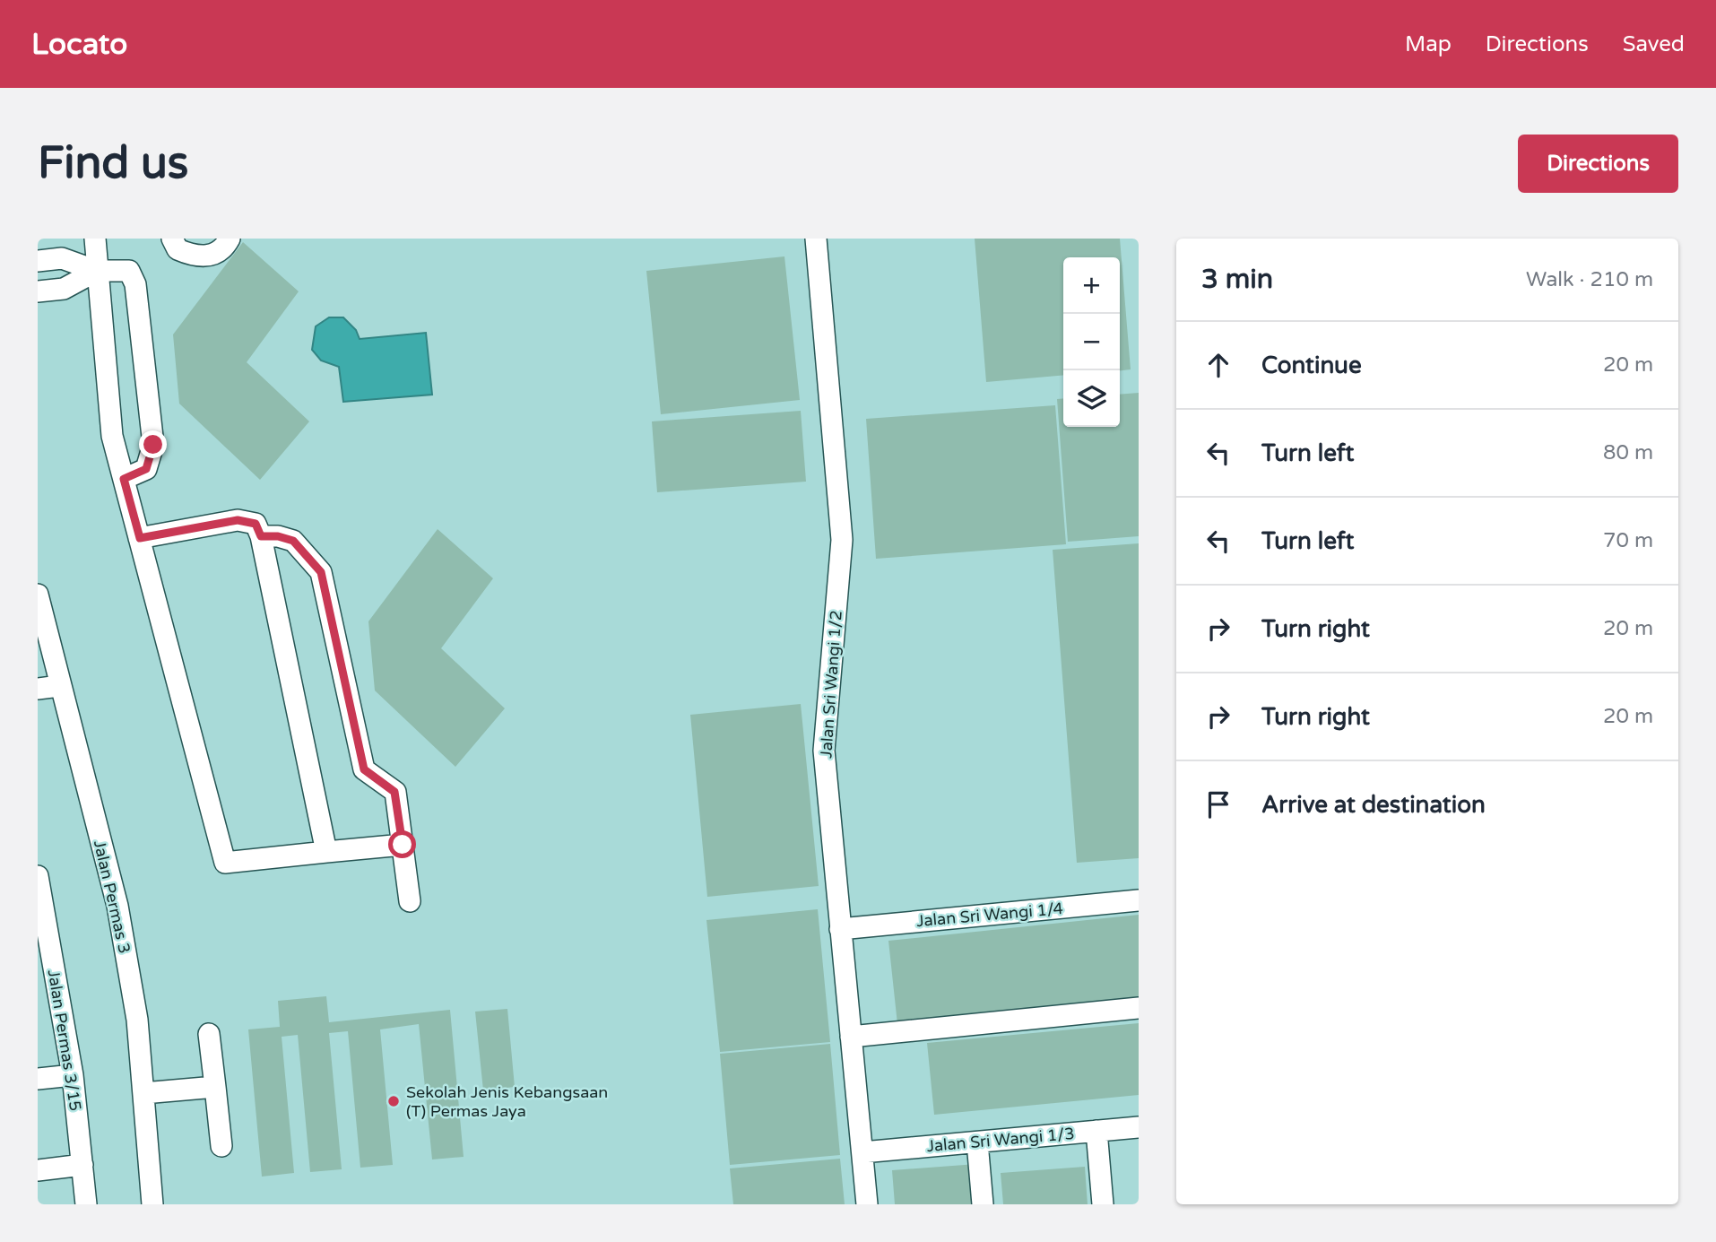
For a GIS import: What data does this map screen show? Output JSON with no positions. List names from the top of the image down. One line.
{"streets":{"street":["Jalan Sri Wangi 1/2","Jalan Permas 3","Jalan Sri Wangi 1/4","Jalan Permas 3/15","Jalan Sri Wangi 1/3"]},"crossings":[["Jalan Sri Wangi 1/2","Jalan Sri Wangi 1/4"],["Jalan Sri Wangi 1/2","Jalan Sri Wangi 1/3"]],"places":["Sekolah Jenis Kebangsaan (T) Permas Jaya"],"page":{"header":"Locato","nav":["Map","Directions","Saved"],"buttons":"Directions","title":"Find us","heading":["3 min","Walk · 210 m"],"map_buttons":["+","−"],"list":[["Continue","20 m"],["Turn left","80 m"],["Turn left","70 m"],["Turn right","20 m"],["Turn right","20 m"],"Arrive at destination"]}}
